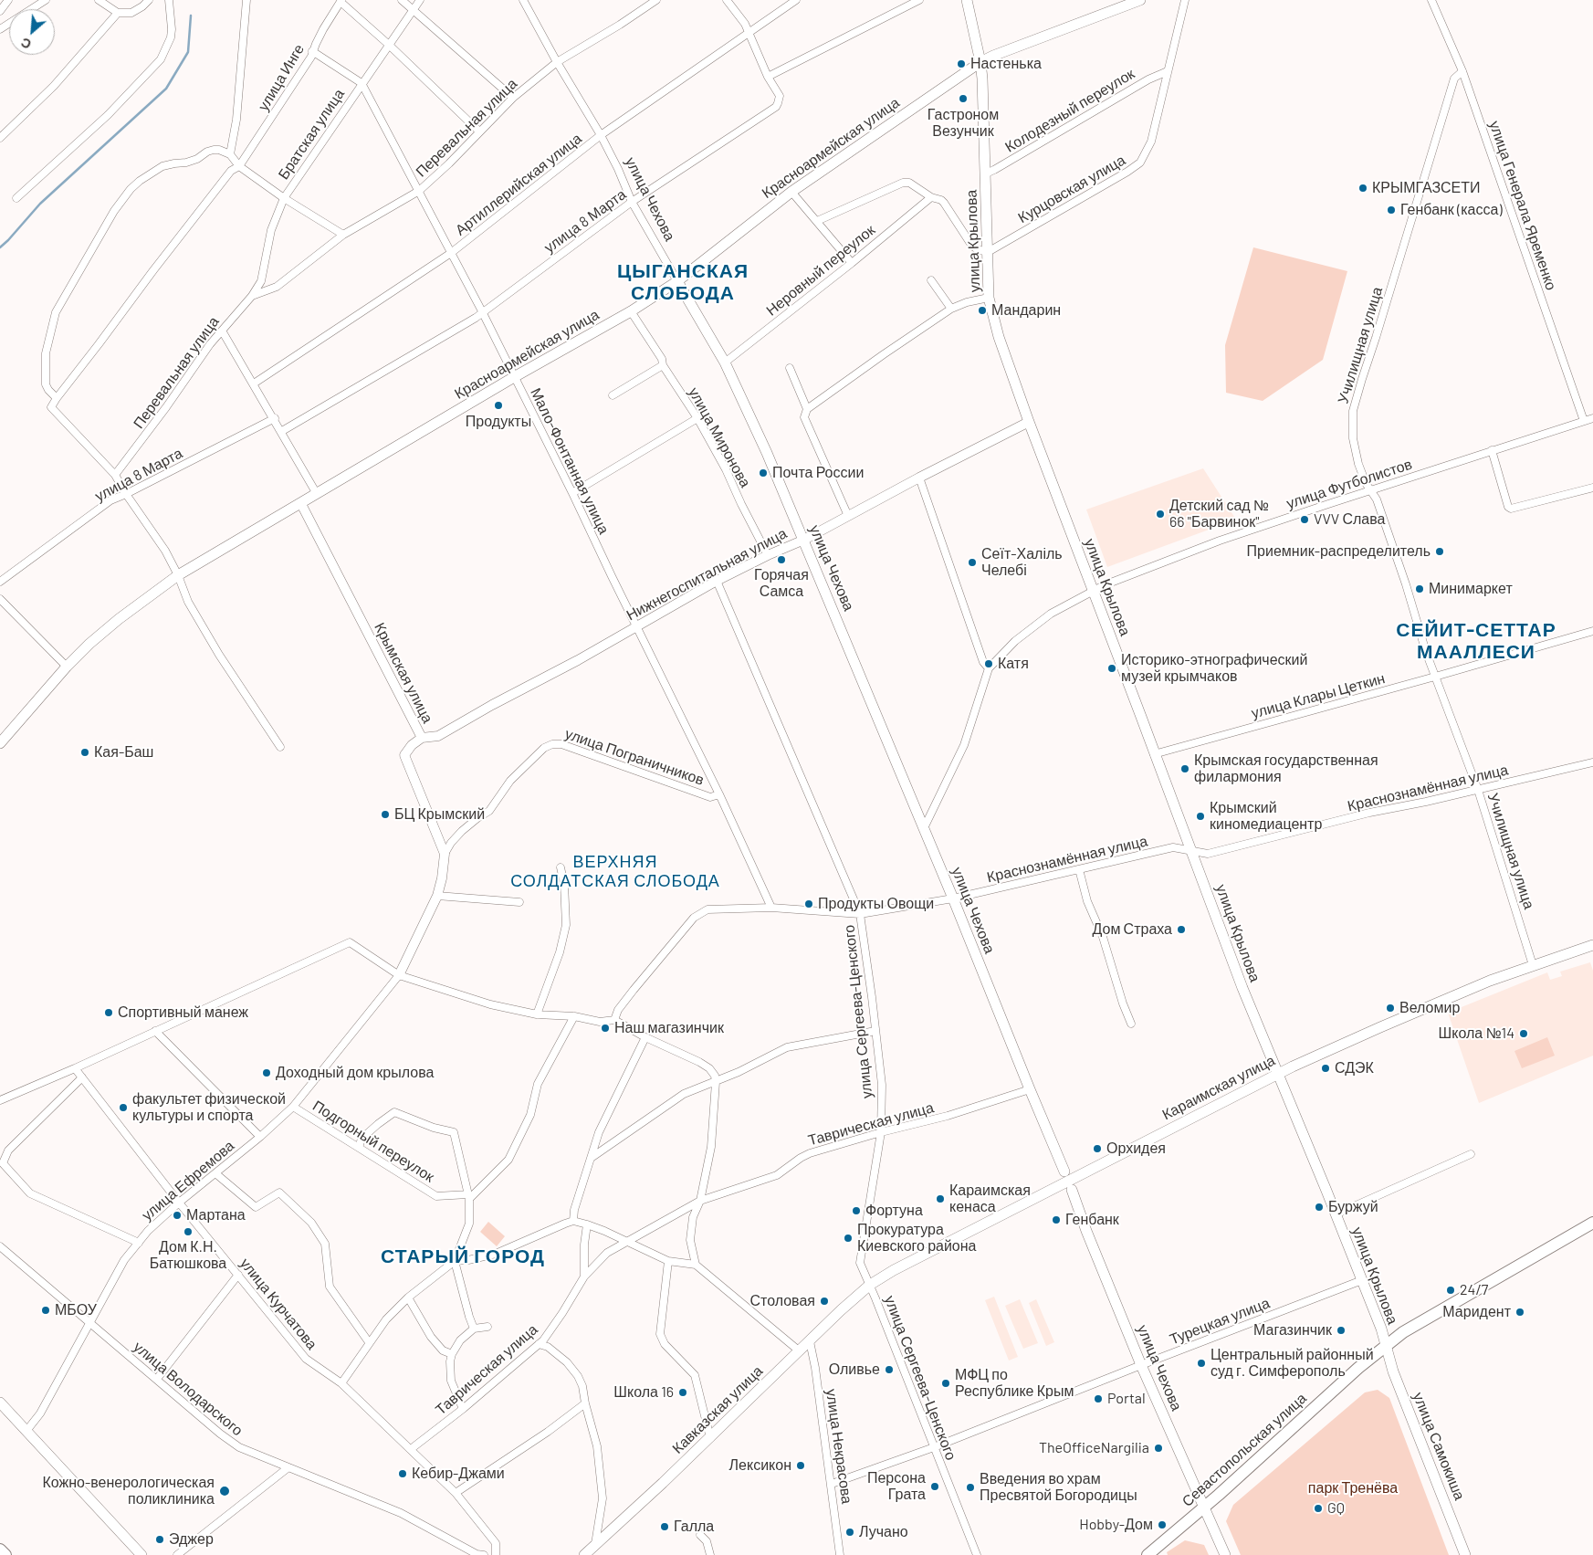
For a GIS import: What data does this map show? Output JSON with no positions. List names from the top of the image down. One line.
{"streets":{"main road":["Красноармейская улица","улица Чехова","улица Крылова","Караимская улица","Кавказская улица","улица Самокиша","Севастопольская улица"],"street":["улица Инге","Колодезный переулок","Перевальная улица","Братская улица","Артиллерийская улица","Курцовская улица","улица Генерала Яременко","улица 8 Марта","Неровный переулок","Училищная улица","улица Миронова","Мало-Фонтанная улица","улица Футболистов","Нижнегоспитальная улица","Крымская улица","улица Клары Цеткин","улица Пограничников","Краснознамённая улица","улица Сергеева-Ценского","Таврическая улица","Подгорный переулок","улица Ефремова","улица Курчатова","Турецкая улица","улица Володарского","улица Некрасова"]},"crossings":[["улица Инге","Перевальная улица"],["улица Инге","Мало-Фонтанная улица"],["Колодезный переулок","Курцовская улица"],["Колодезный переулок","улица Крылова"],["Перевальная улица","Братская улица"],["Перевальная улица","улица Чехова"],["Перевальная улица","Мало-Фонтанная улица"],["Братская улица","Мало-Фонтанная улица"],["Красноармейская улица","улица Чехова"],["Красноармейская улица","улица Крылова"],["Красноармейская улица","улица Миронова"],["Красноармейская улица","Мало-Фонтанная улица"],["Красноармейская улица","Крымская улица"],["Артиллерийская улица","улица Чехова"],["Артиллерийская улица","Мало-Фонтанная улица"],["Курцовская улица","улица Крылова"],["улица Чехова","улица 8 Марта"],["улица Чехова","Неровный переулок"],["улица Чехова","улица Футболистов"],["улица Чехова","Нижнегоспитальная улица"],["улица Чехова","Краснознамённая улица"],["улица Чехова","Таврическая улица"],["улица Чехова","Турецкая улица"],["улица Чехова","Севастопольская улица"],["улица Генерала Яременко","Училищная улица"],["улица Генерала Яременко","улица Футболистов"],["улица 8 Марта","Мало-Фонтанная улица"],["улица Крылова","улица Футболистов"],["улица Крылова","Нижнегоспитальная улица"],["улица Крылова","улица Клары Цеткин"],["улица Крылова","Краснознамённая улица"],["улица Крылова","Караимская улица"],["улица Крылова","Турецкая улица"],["улица Крылова","улица Самокиша"],["улица Крылова","Севастопольская улица"],["Училищная улица","улица Футболистов"],["Училищная улица","улица Клары Цеткин"],["Училищная улица","Краснознамённая улица"],["Училищная улица","Караимская улица"],["улица Миронова","Нижнегоспитальная улица"],["Мало-Фонтанная улица","Нижнегоспитальная улица"],["Мало-Фонтанная улица","улица Пограничников"],["Мало-Фонтанная улица","Краснознамённая улица"],["Нижнегоспитальная улица","Крымская улица"],["Нижнегоспитальная улица","улица Сергеева-Ценского"],["Крымская улица","улица Пограничников"],["улица Пограничников","улица Ефремова"],["Краснознамённая улица","улица Сергеева-Ценского"],["улица Сергеева-Ценского","Караимская улица"],["улица Сергеева-Ценского","Таврическая улица"],["улица Сергеева-Ценского","Турецкая улица"],["улица Сергеева-Ценского","Кавказская улица"],["Караимская улица","Кавказская улица"],["Таврическая улица","улица Курчатова"],["Подгорный переулок","улица Ефремова"],["улица Ефремова","улица Курчатова"],["улица Ефремова","улица Володарского"],["Турецкая улица","улица Некрасова"],["Кавказская улица","улица Некрасова"],["улица Самокиша","Севастопольская улица"]],"districts":["ЦЫГАНСКАЯ СЛОБОДА","СЕЙИТ-СЕТТАР МААЛЛЕСИ","ВЕРХНЯЯ СОЛДАТСКАЯ СЛОБОДА","СТАРЫЙ ГОРОД"],"parks":["парк Тренёва"],"places":["Настенька","Гастроном Везунчик","КРЫМГАЗСЕТИ","Генбанк (касса)","Мандарин","Продукты","Почта России","Детский сад № 66 \"Барвинок\"","VVV Слава","Приемник-распределитель","Горячая Самса","Сеїт-Халіль Челебі","Минимаркет","Катя","Историко-этнографический музей крымчаков","Кая-Баш","Крымская государственная филармония","БЦ Крымский","Крымский киномедиацентр","Продукты Овощи","Дом Страха","Веломир","Спортивный манеж","Наш магазинчик","Школа №14","СДЭК","Доходный дом крылова","факультет физической культуры и спорта","Орхидея","Караимская кенаса","Буржуй","Фортуна","Мартана","Генбанк","Дом К.Н. Батюшкова","Прокуратура Киевского района","24/7","Столовая","МБОУ","Маридент","Магазинчик","Центральный районный суд г. Симферополь","Оливье","МФЦ по Республике Крым","Школа 16","Portal","TheOfficeNargilia","Лексикон","Кебир-Джами","Персона Грата","Введения во храм Пресвятой Богородицы","Кожно-венерологическая поликлиника","GQ","Hobby-Дом","Галла","Лучано","Эджер"],"north":"bottom left"}
